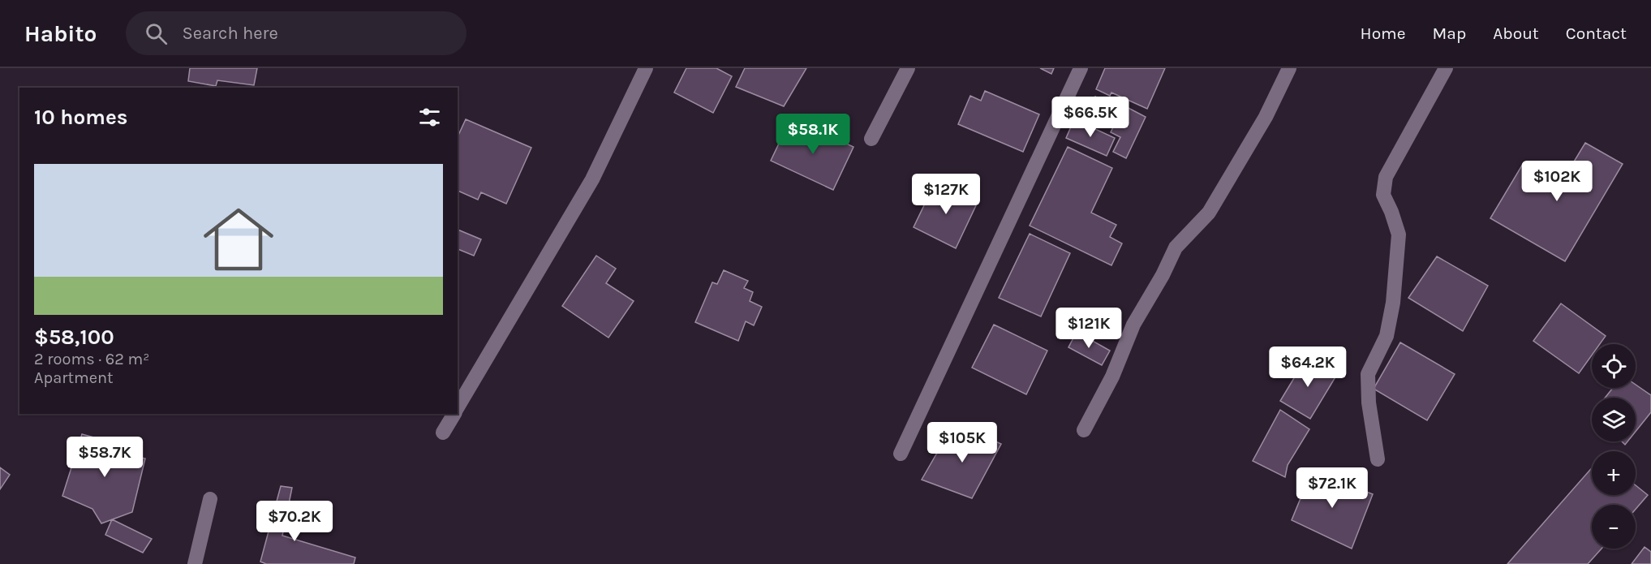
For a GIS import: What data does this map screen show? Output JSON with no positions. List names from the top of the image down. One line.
{"page":{"header":"Habito","search":"Search here","nav":["Home","Map","About","Contact"],"heading":"10 homes","price":["$66.5K","$58.1K","$102K","$127K","$121K","$64.2K","$105K","$58.7K","$72.1K","$70.2K"],"list":[{"name":"$58,100","note":"2 rooms · 62 m² · Apartment"}],"map_buttons":["+","−"]}}
